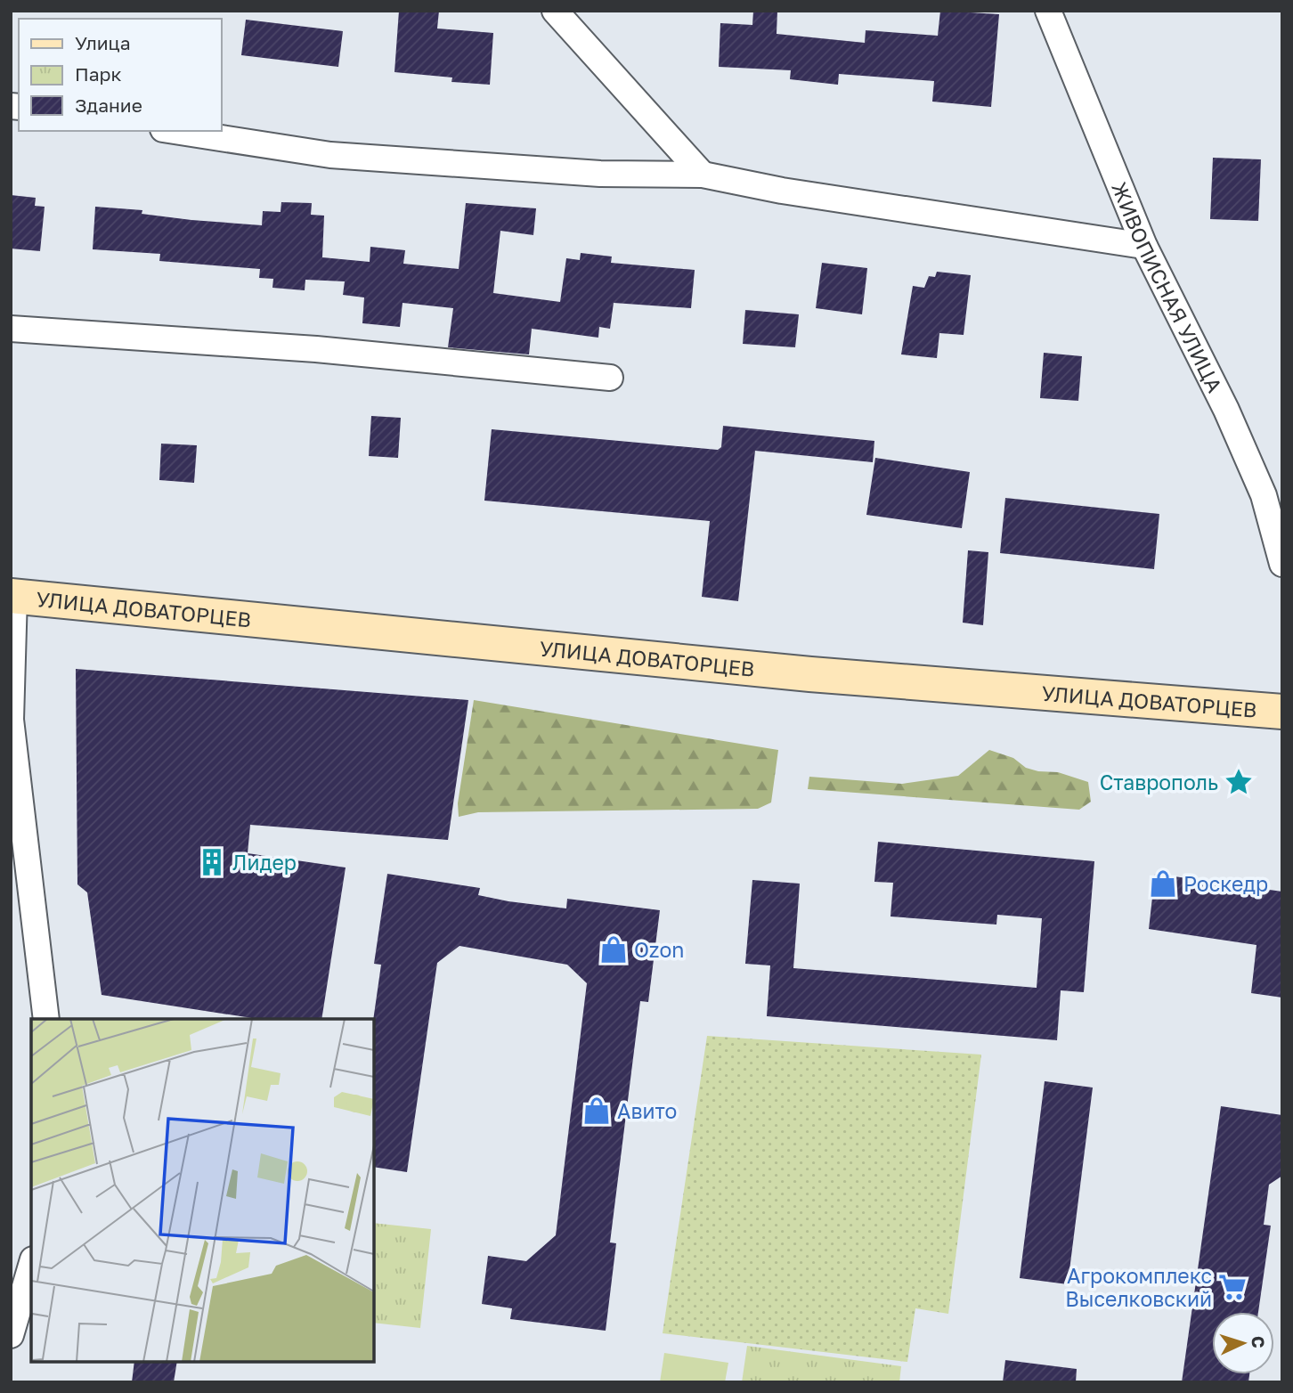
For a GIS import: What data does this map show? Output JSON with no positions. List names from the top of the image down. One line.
{"streets":{"main road":["УЛИЦА ДОВАТОРЦЕВ"],"street":["ЖИВОПИСНАЯ УЛИЦА"]},"places":{"place":["Ставрополь"],"building":["Лидер"],"shop":["Роскедр","Ozon","Авито"],"supermarket":["Агрокомплекс Выселковский"]},"legend":["Улица","Парк","Здание"],"north":"right"}
